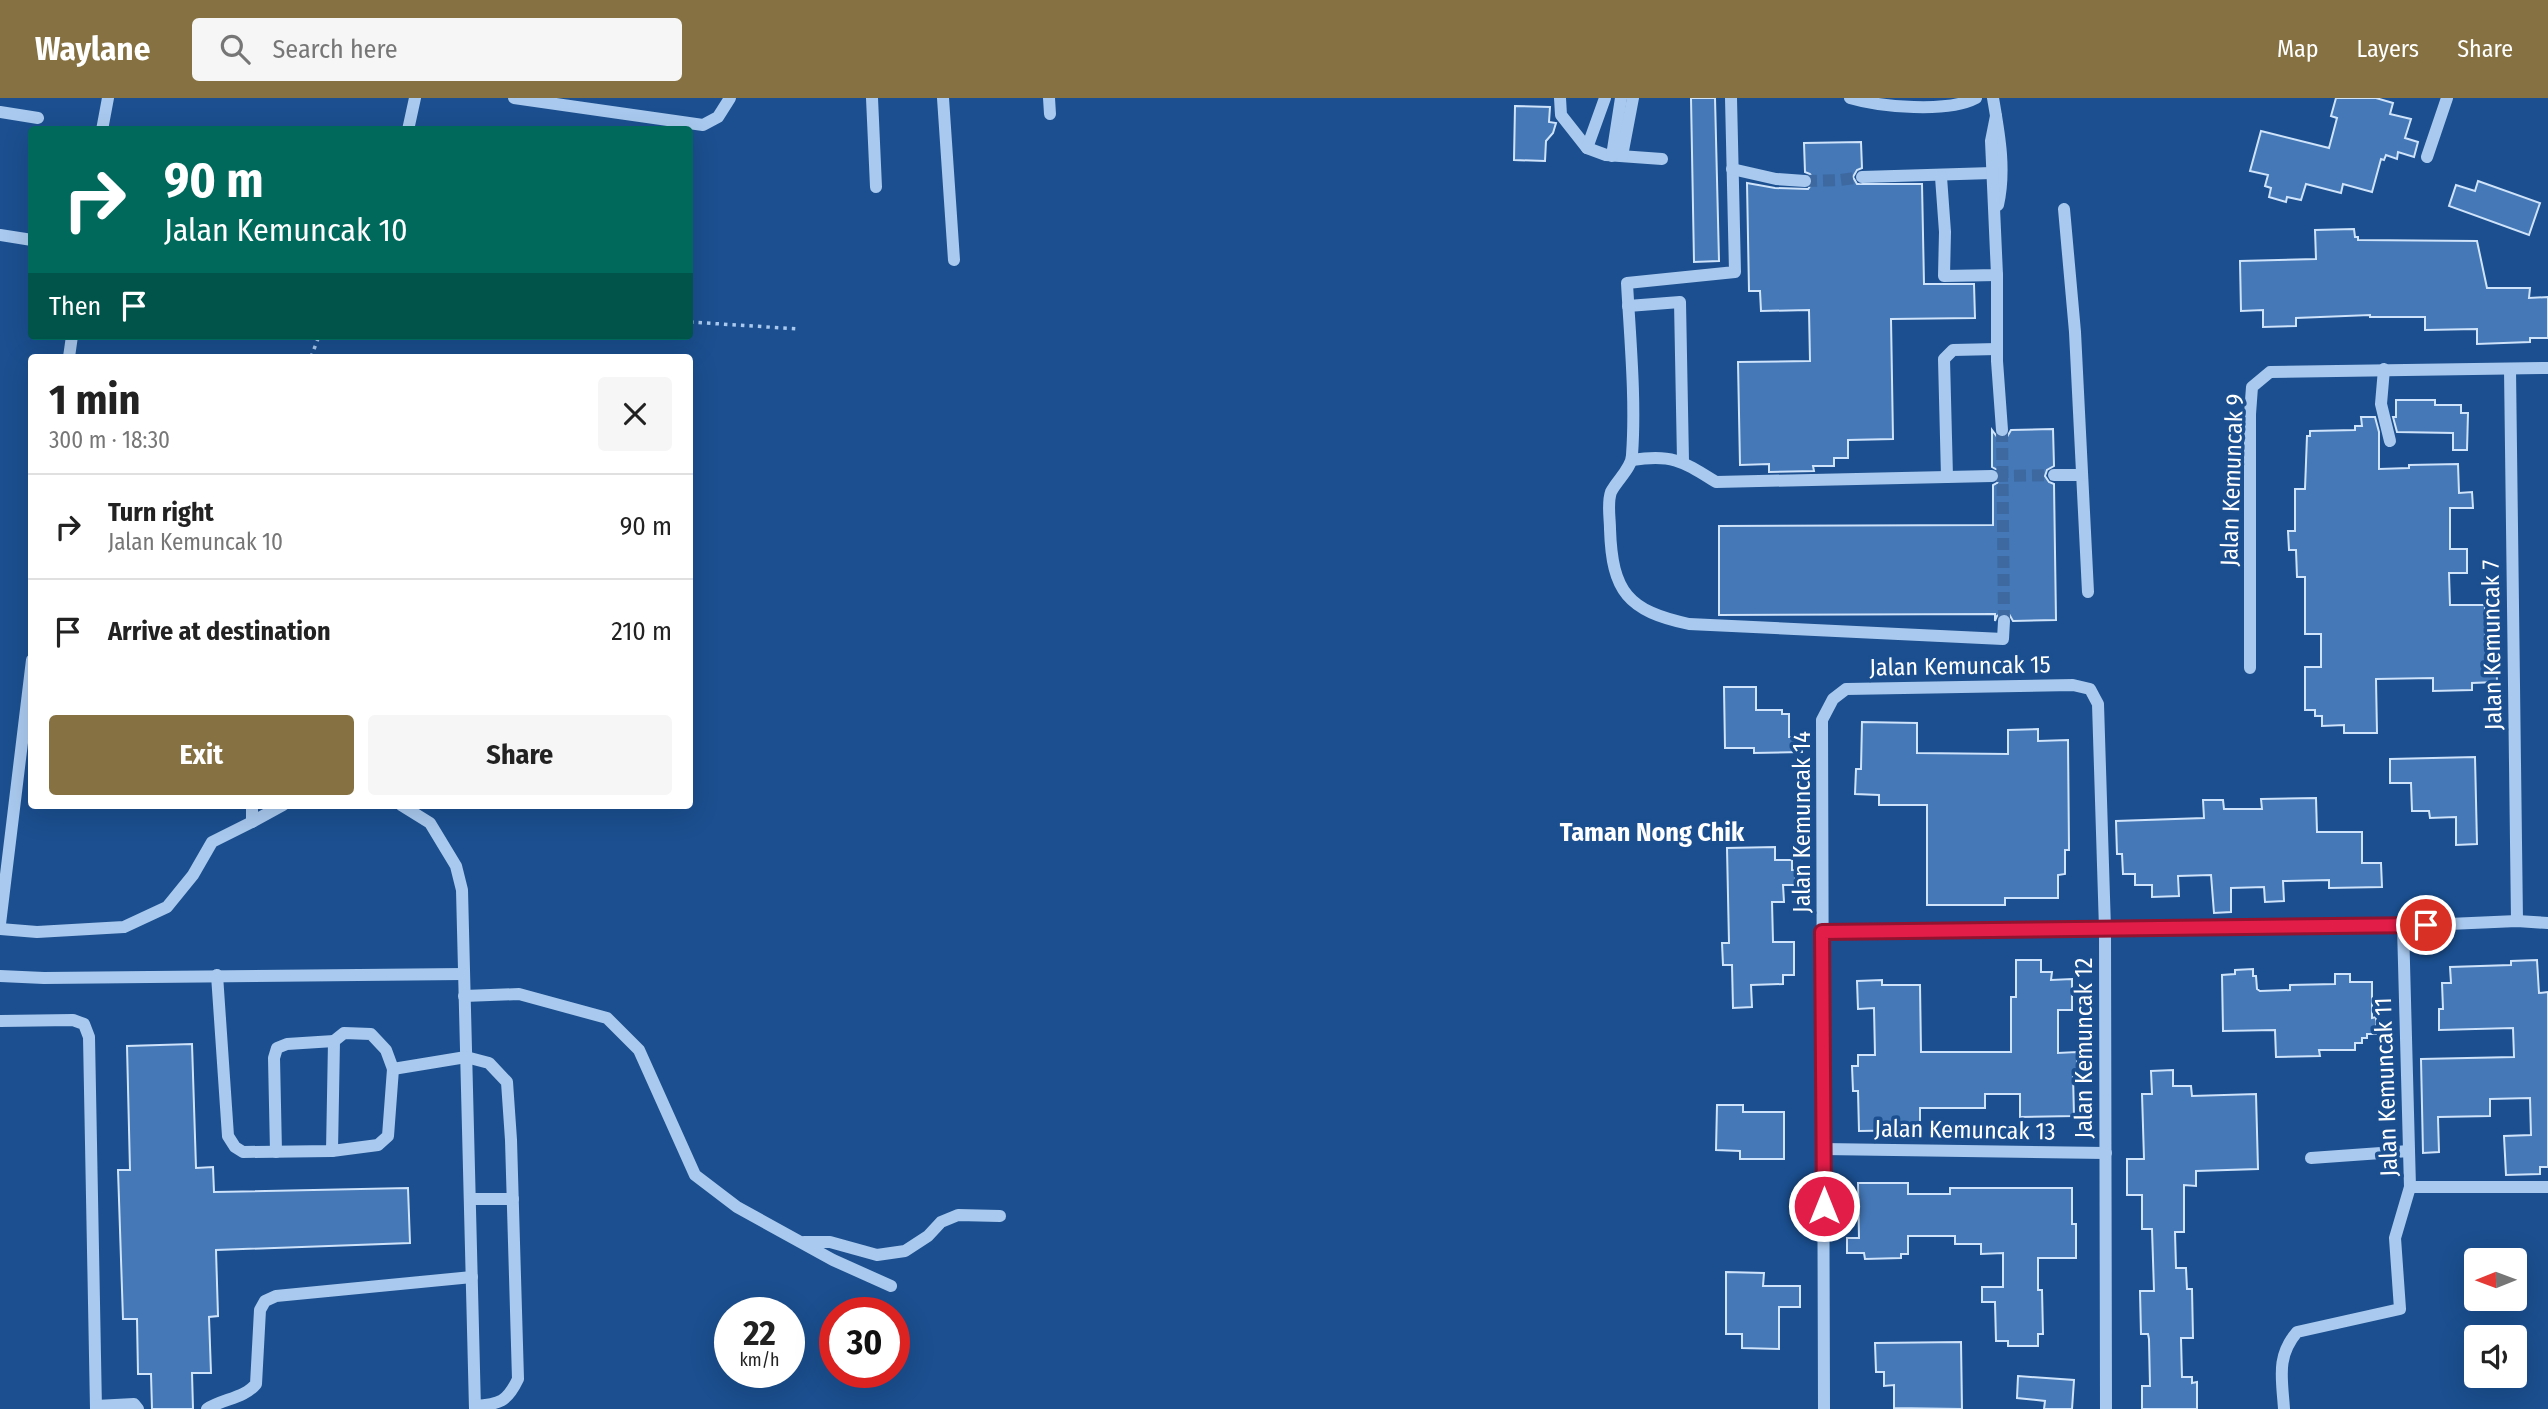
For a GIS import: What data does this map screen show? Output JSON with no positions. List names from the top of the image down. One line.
{"streets":{"street":["Jalan Kemuncak 9","Jalan Kemuncak 7","Jalan Kemuncak 15","Jalan Kemuncak 14","Jalan Kemuncak 12","Jalan Kemuncak 11","Jalan Kemuncak 13"]},"crossings":[["Jalan Kemuncak 9","Jalan Kemuncak 7"],["Jalan Kemuncak 15","Jalan Kemuncak 14"],["Jalan Kemuncak 15","Jalan Kemuncak 12"],["Jalan Kemuncak 14","Jalan Kemuncak 13"],["Jalan Kemuncak 12","Jalan Kemuncak 13"]],"districts":["Taman Nong Chik"],"north":"left","page":{"header":"Waylane","search":"Search here","nav":["Map","Layers","Share"],"turn":["90 m","Jalan Kemuncak 10"],"then":"Then","heading":["1 min","300 m · 18:30"],"list":[{"name":"Turn right","note":"Jalan Kemuncak 10","value":"90 m"},{"name":"Arrive at destination","value":"210 m"}],"buttons":["Exit","Share"],"speed":"22 km/h","limit":"30"}}
